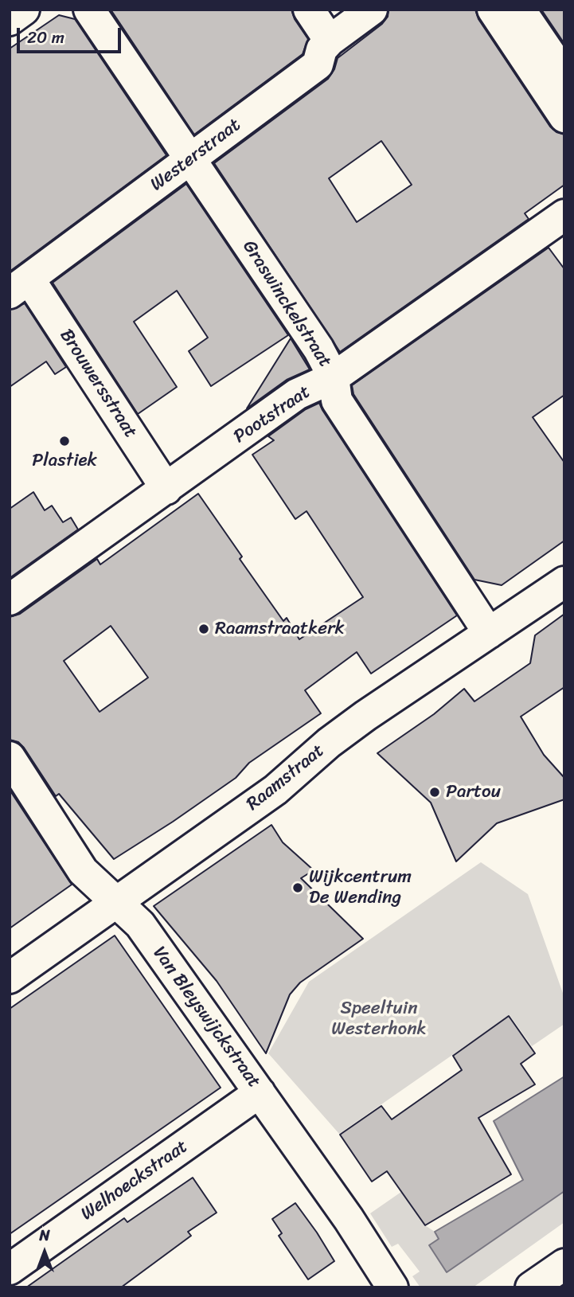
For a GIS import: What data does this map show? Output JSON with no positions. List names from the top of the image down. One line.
{"streets":{"street":["Westerstraat","Graswinckelstraat","Brouwersstraat","Pootstraat","Raamstraat","Van Bleyswijckstraat","Welhoeckstraat"]},"crossings":[["Westerstraat","Graswinckelstraat"],["Westerstraat","Brouwersstraat"],["Graswinckelstraat","Pootstraat"],["Graswinckelstraat","Raamstraat"],["Brouwersstraat","Pootstraat"],["Raamstraat","Van Bleyswijckstraat"],["Van Bleyswijckstraat","Welhoeckstraat"]],"parks":["Speeltuin Westerhonk"],"places":["Plastiek","Raamstraatkerk","Partou","Wijkcentrum De Wending"],"scale_bar":"20 m","north":"top"}
